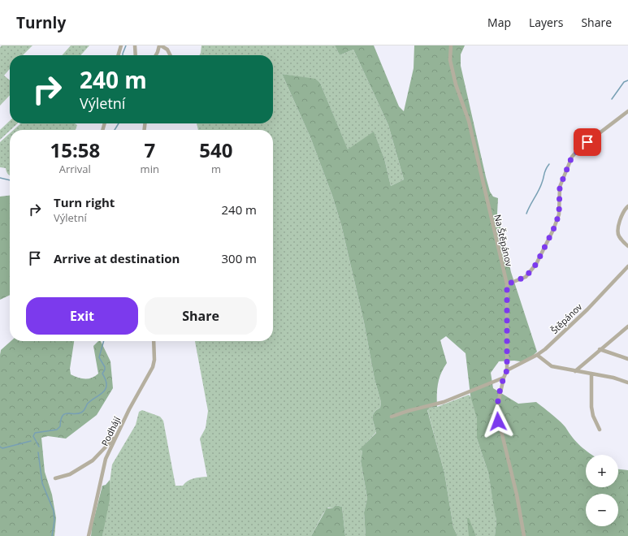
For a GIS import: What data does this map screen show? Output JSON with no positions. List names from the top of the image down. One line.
{"streets":{"street":["Na Štěpánov","Štěpánov","Podhájí"]},"crossings":[["Na Štěpánov","Štěpánov"]],"page":{"header":"Turnly","nav":["Map","Layers","Share"],"turn":["240 m","Výletní"],"eta":["15:58","Arrival","7","min","540","m"],"list":[{"name":"Turn right","note":"Výletní","value":"240 m"},{"name":"Arrive at destination","value":"300 m"}],"buttons":["Exit","Share"],"map_buttons":["+","−"]}}
